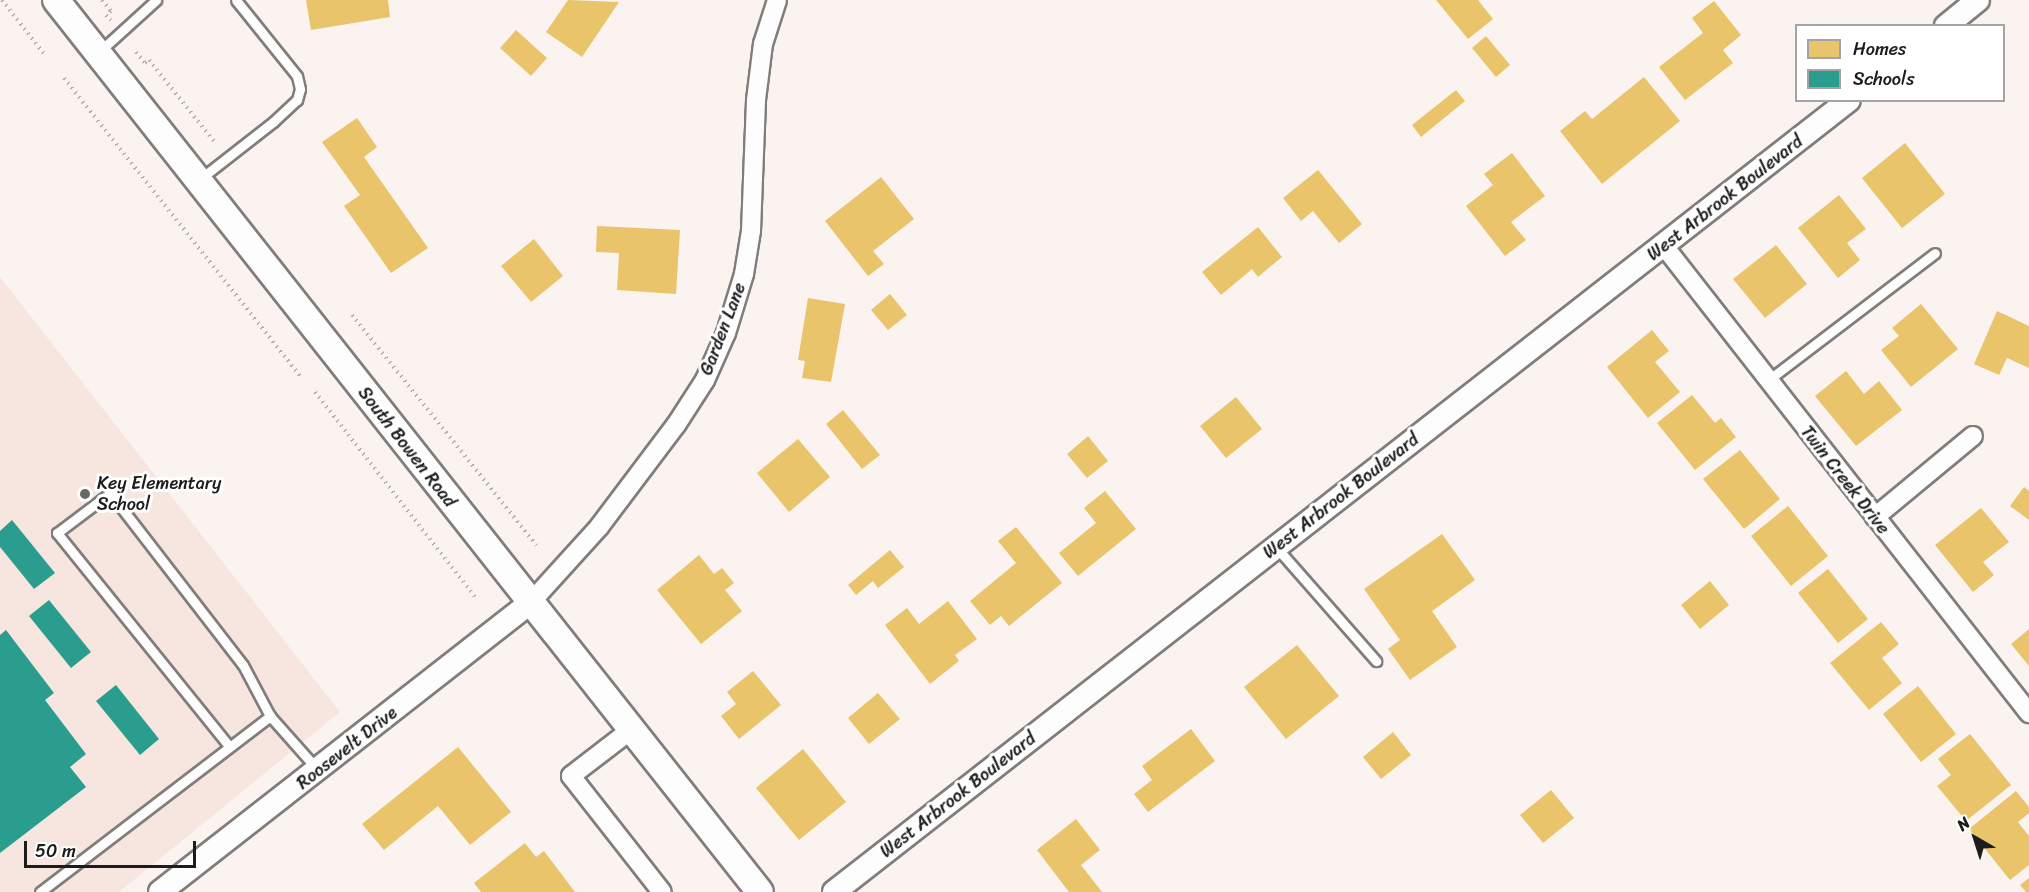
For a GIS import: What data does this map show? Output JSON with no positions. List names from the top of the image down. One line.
{"streets":{"main road":["South Bowen Road"],"street":["West Arbrook Boulevard","Garden Lane","Twin Creek Drive","Roosevelt Drive"]},"crossings":[["West Arbrook Boulevard","Twin Creek Drive"],["Garden Lane","South Bowen Road"],["Garden Lane","Roosevelt Drive"],["South Bowen Road","Roosevelt Drive"]],"places":["Key Elementary School"],"legend":["Homes","Schools"],"scale_bar":"50 m","north":"top left"}
